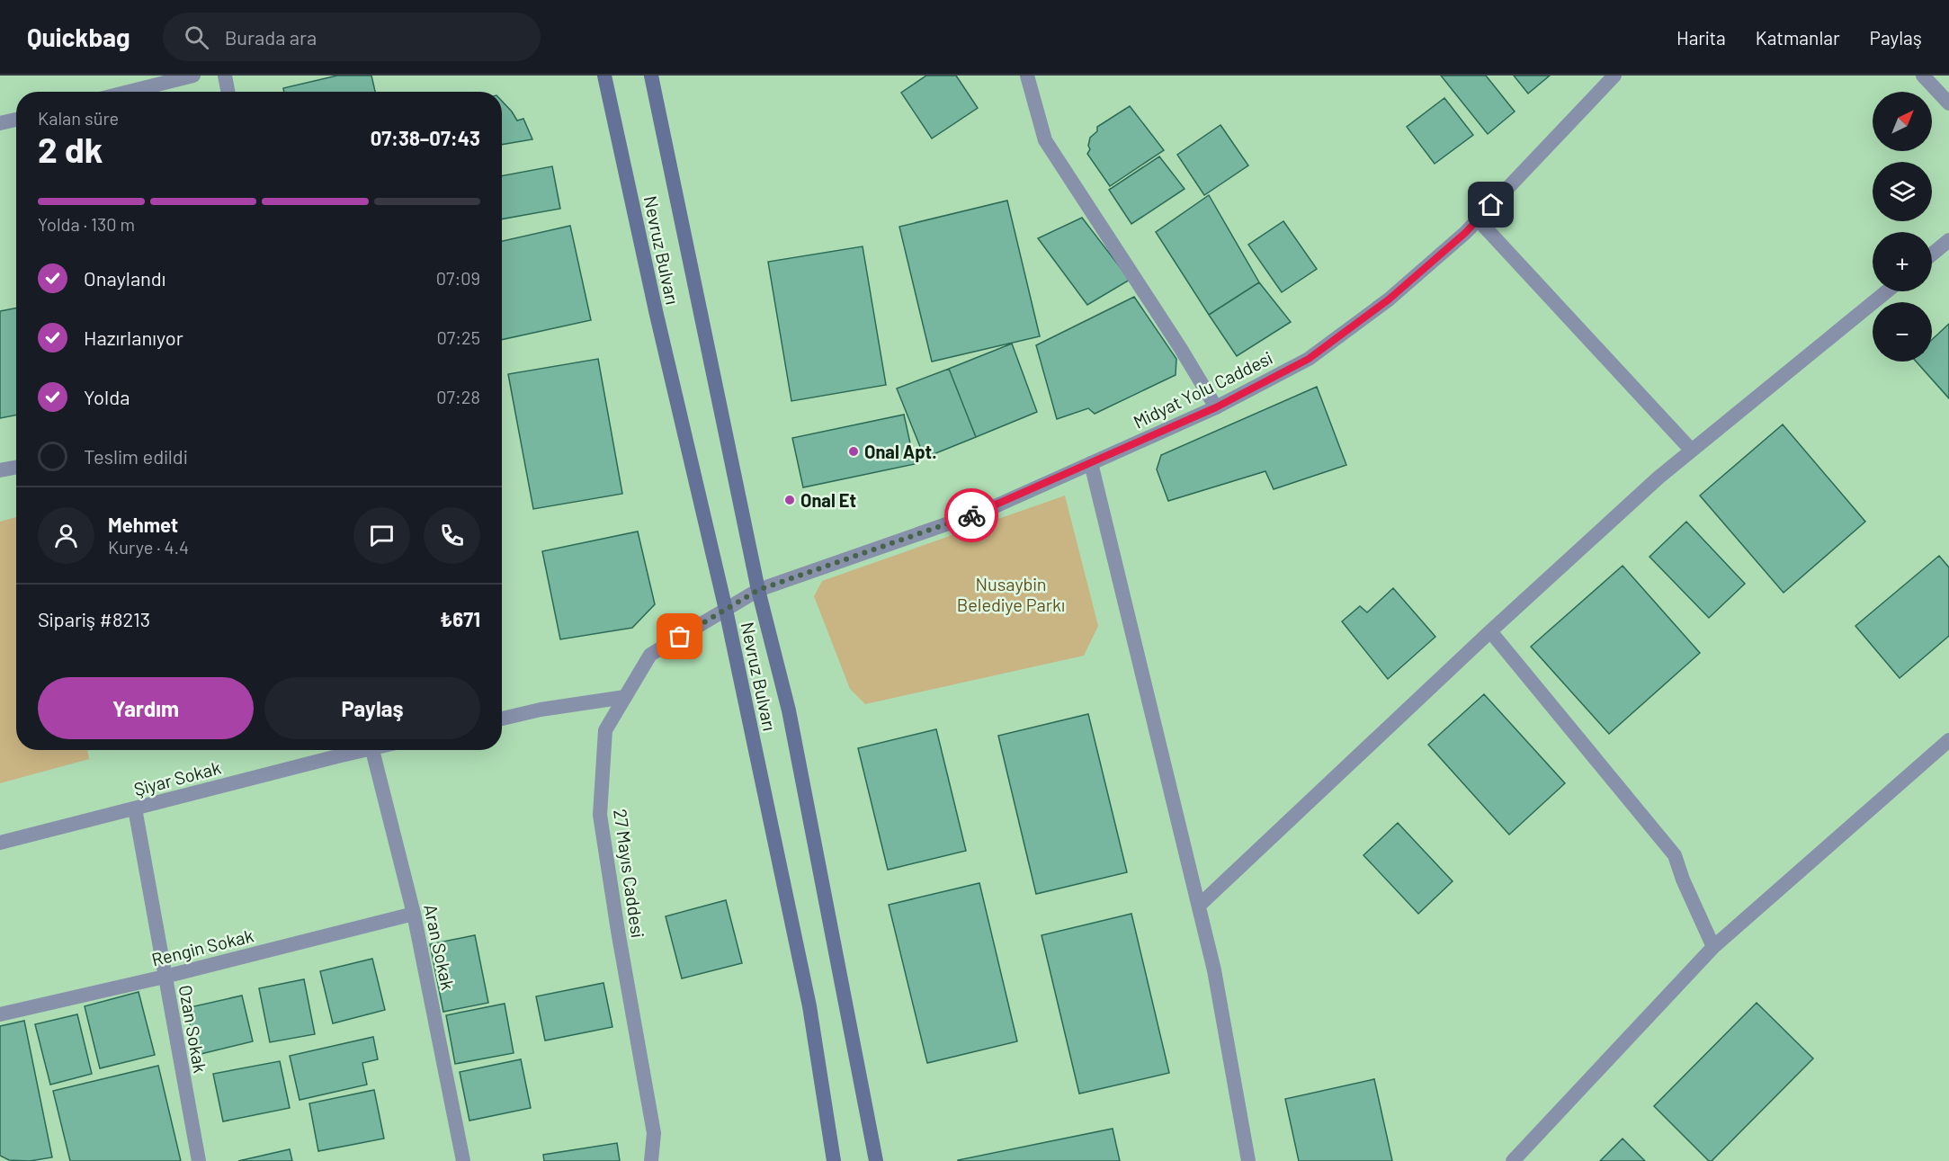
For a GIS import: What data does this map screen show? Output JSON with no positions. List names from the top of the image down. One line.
{"streets":{"main road":["Nevruz Bulvarı"],"street":["Midyat Yolu Caddesi","Şiyar Sokak","27 Mayıs Caddesi","Rengin Sokak","Aran Sokak","Ozan Sokak"]},"crossings":[["Nevruz Bulvarı","Midyat Yolu Caddesi"],["Nevruz Bulvarı","27 Mayıs Caddesi"],["Midyat Yolu Caddesi","27 Mayıs Caddesi"],["Şiyar Sokak","Ozan Sokak"],["Rengin Sokak","Aran Sokak"],["Rengin Sokak","Ozan Sokak"]],"parks":["Nusaybin Belediye Parkı"],"places":["Onal Apt.","Onal Et"],"north":"top right","page":{"header":"Quickbag","search":"Burada ara","nav":["Harita","Katmanlar","Paylaş"],"map_buttons":["+","−"],"heading":["2 dk","Kalan süre","07:38–07:43"],"panel":["Mehmet","Kurye · 4.4","Sipariş #8213","₺671"],"bar":"Yolda · 130 m","list":[["Onaylandı","07:09"],["Hazırlanıyor","07:25"],["Yolda","07:28"],"Teslim edildi"],"buttons":["Yardım","Paylaş"]}}
